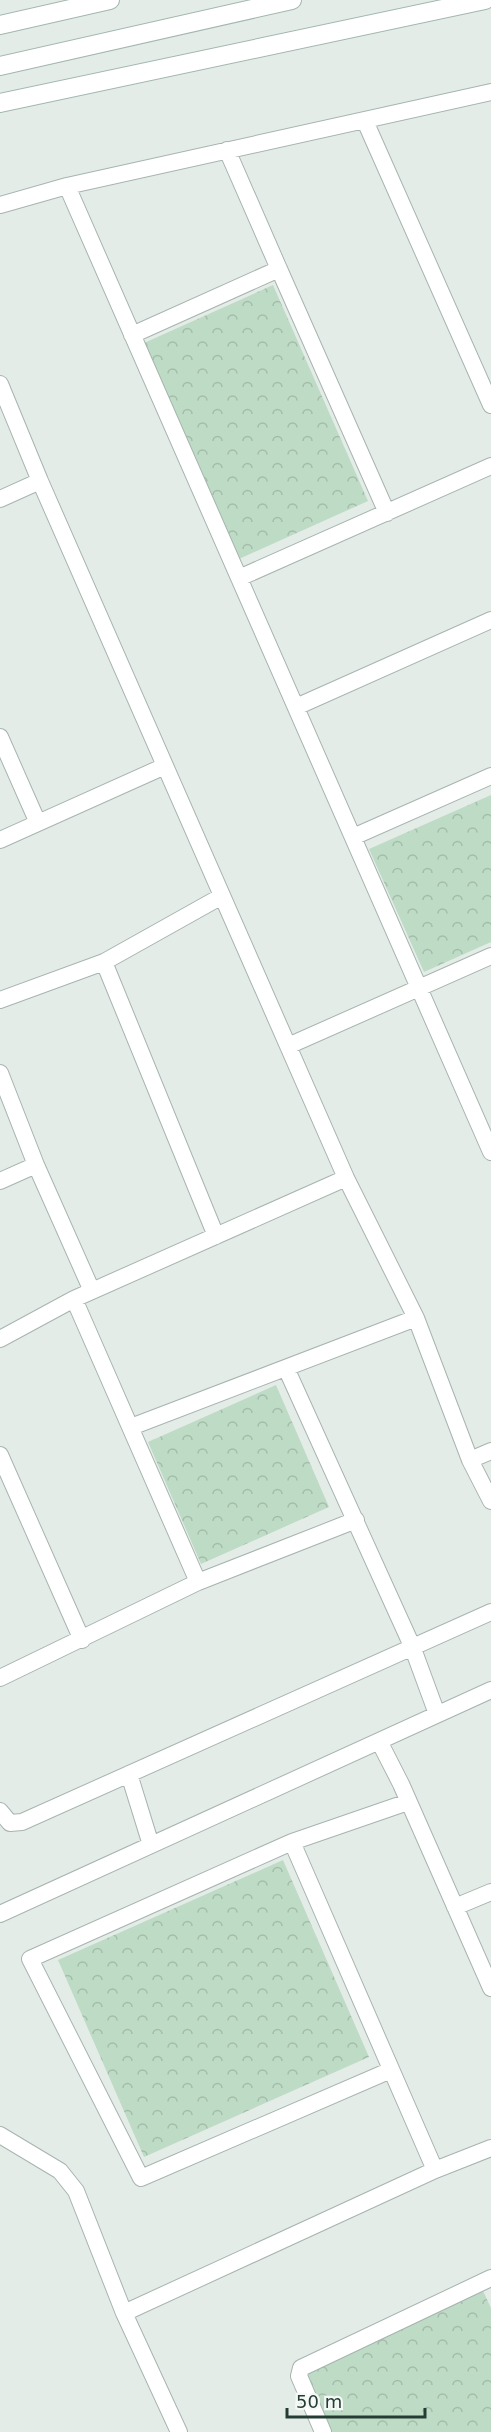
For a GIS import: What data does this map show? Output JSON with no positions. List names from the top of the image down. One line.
{"scale_bar":"50 m"}
